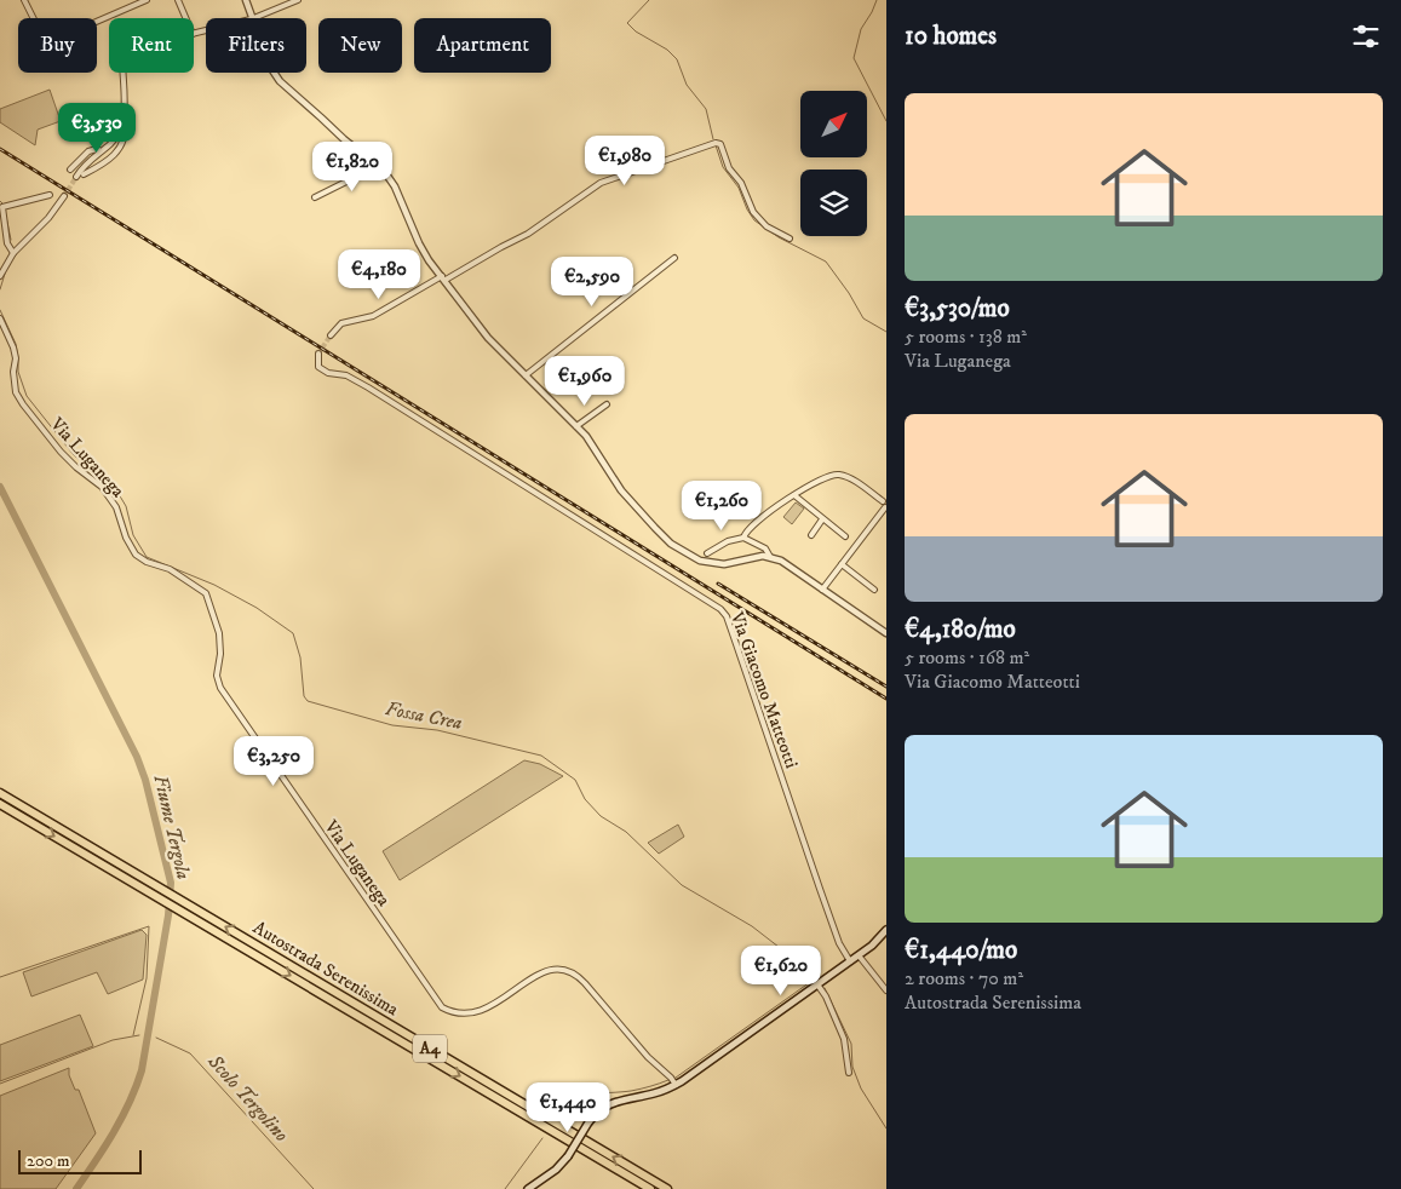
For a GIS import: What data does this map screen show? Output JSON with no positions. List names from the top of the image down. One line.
{"streets":{"highway":["Autostrada Serenissima","A4"],"street":["Via Luganega","Via Giacomo Matteotti"]},"water":["Fossa Crea","Fiume Tergola","Scolo Tergolino"],"scale_bar":"200 m","north":"top right","page":{"heading":"10 homes","chip":["Buy","Rent","Filters","New","Apartment"],"list":[{"name":"€3,530/mo","note":"5 rooms · 138 m² · Via Luganega"},{"name":"€4,180/mo","note":"5 rooms · 168 m² · Via Giacomo Matteotti"},{"name":"€1,440/mo","note":"2 rooms · 70 m² · Autostrada Serenissima"}],"price":["€3,530","€1,980","€1,820","€4,180","€2,590","€1,960","€1,260","€3,250","€1,620","€1,440"],"scale":"200 m"}}
